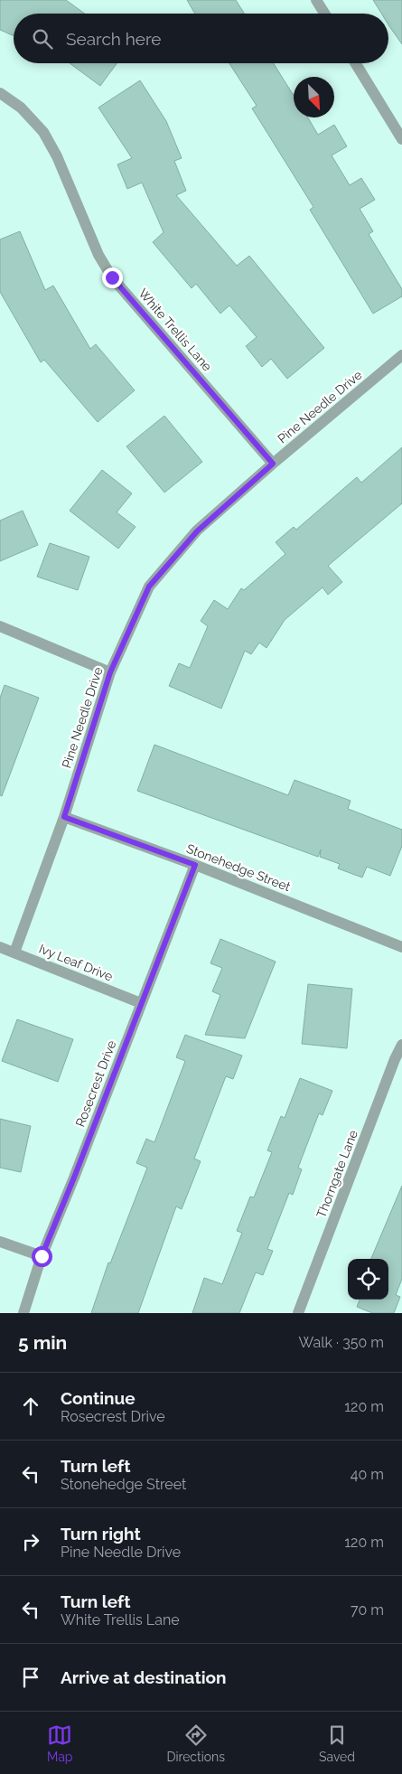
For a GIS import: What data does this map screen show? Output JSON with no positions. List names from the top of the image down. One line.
{"streets":{"street":["White Trellis Lane","Pine Needle Drive","Stonehedge Street","Ivy Leaf Drive","Rosecrest Drive","Thorngate Lane"]},"crossings":[["White Trellis Lane","Pine Needle Drive"],["Pine Needle Drive","Stonehedge Street"],["Pine Needle Drive","Ivy Leaf Drive"],["Stonehedge Street","Rosecrest Drive"],["Ivy Leaf Drive","Rosecrest Drive"]],"north":"bottom right","page":{"search":"Search here","heading":["5 min","Walk · 350 m"],"list":[["Continue","Rosecrest Drive","120 m"],["Turn left","Stonehedge Street","40 m"],["Turn right","Pine Needle Drive","120 m"],["Turn left","White Trellis Lane","70 m"],"Arrive at destination"],"nav":["Map","Directions","Saved"]}}
